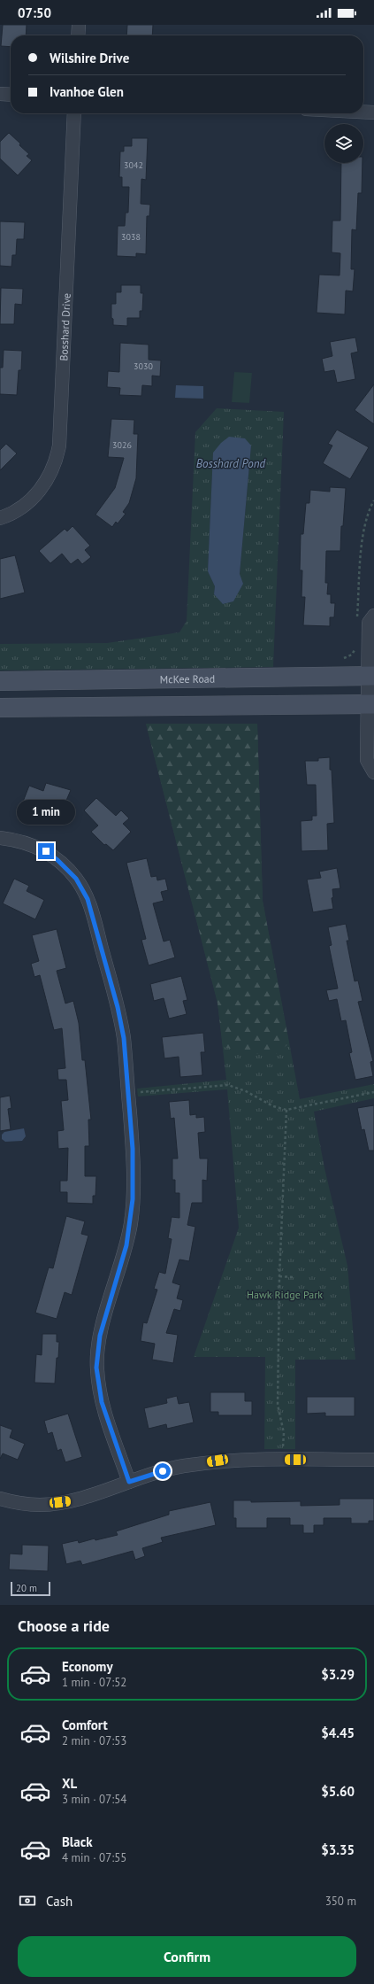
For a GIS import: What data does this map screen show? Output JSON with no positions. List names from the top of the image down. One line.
{"streets":{"main road":["McKee Road"],"street":["Bosshard Drive"]},"water":["Bosshard Pond"],"parks":["Hawk Ridge Park"],"house_numbers":["3042","3038","3030","3026"],"scale_bar":"20 m","page":{"status":"07:50","banner":["Wilshire Drive","Ivanhoe Glen"],"bubble":"1 min","scale":"20 m","heading":"Choose a ride","list":[{"name":"Economy","note":"1 min · 07:52","value":"$3.29"},{"name":"Comfort","note":"2 min · 07:53","value":"$4.45"},{"name":"XL","note":"3 min · 07:54","value":"$5.60"},{"name":"Black","note":"4 min · 07:55","value":"$3.35"}],"pay":["Cash","350 m"],"buttons":"Confirm"}}
